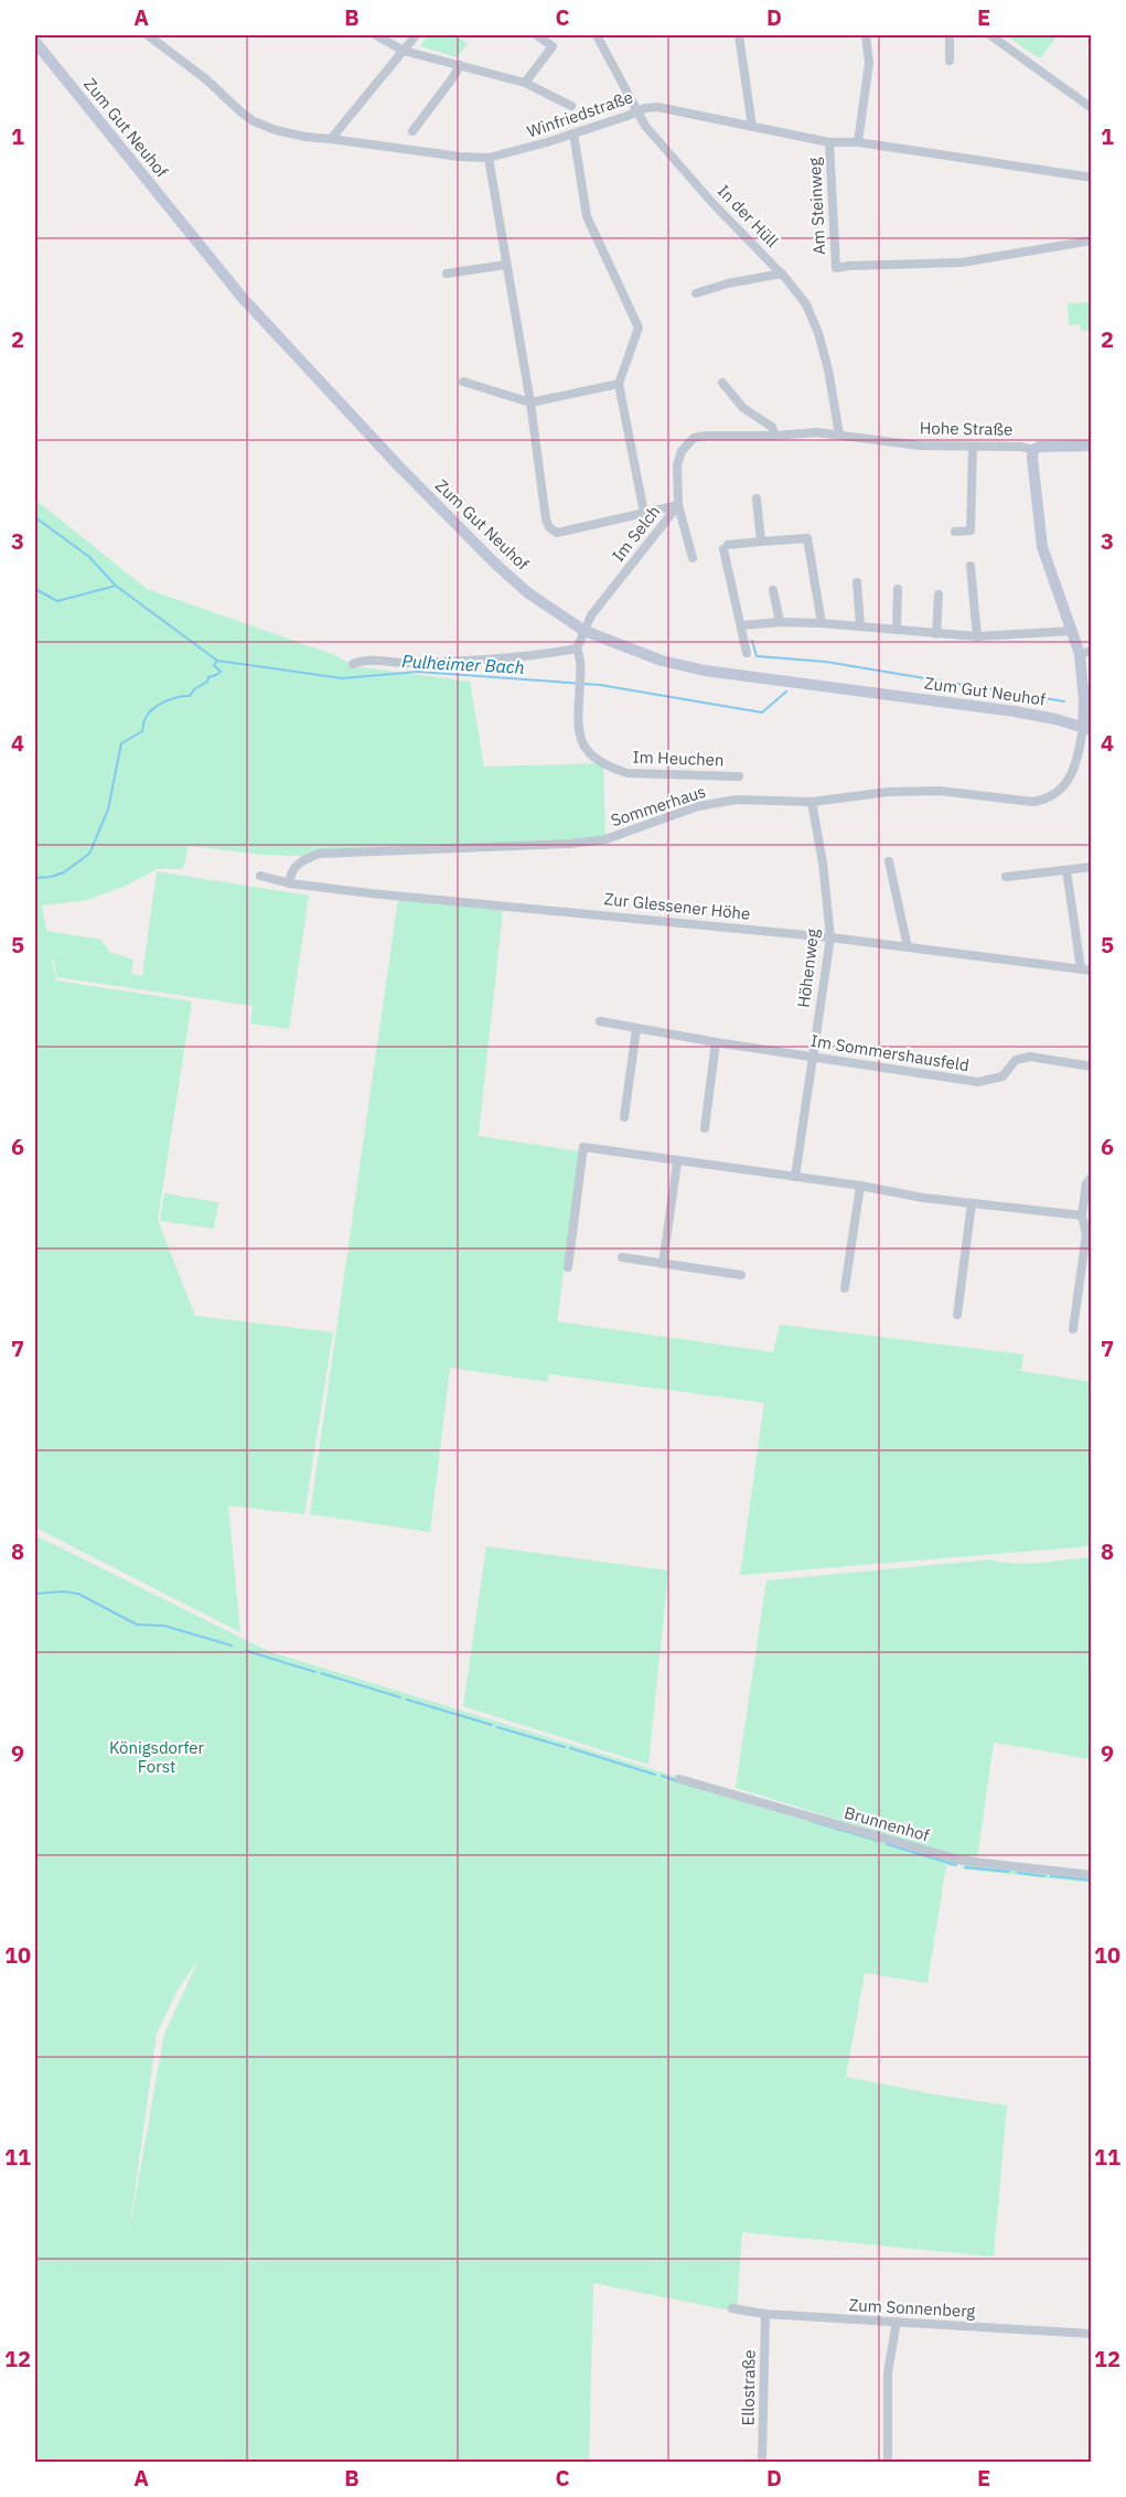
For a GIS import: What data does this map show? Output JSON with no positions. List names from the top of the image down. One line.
{"streets":{"main road":["Zum Gut Neuhof","Hohe Straße"],"street":["Winfriedstraße","Am Steinweg","In der Hüll","Im Selch","Im Heuchen","Sommerhaus","Zur Glessener Höhe","Höhenweg","Im Sommershausfeld","Brunnenhof","Zum Sonnenberg","Ellostraße"]},"crossings":[["Winfriedstraße","Am Steinweg"],["Winfriedstraße","In der Hüll"],["Zum Gut Neuhof","Im Selch"],["Zum Gut Neuhof","Sommerhaus"],["In der Hüll","Hohe Straße"],["In der Hüll","Im Selch"],["Hohe Straße","Im Selch"],["Sommerhaus","Zur Glessener Höhe"],["Sommerhaus","Höhenweg"],["Zur Glessener Höhe","Höhenweg"],["Höhenweg","Im Sommershausfeld"],["Zum Sonnenberg","Ellostraße"]],"water":["Pulheimer Bach"],"parks":["Königsdorfer Forst"],"grid":{"columns":["A","B","C","D","E"],"rows":["1","2","3","4","5","6","7","8","9","10","11","12"]}}
